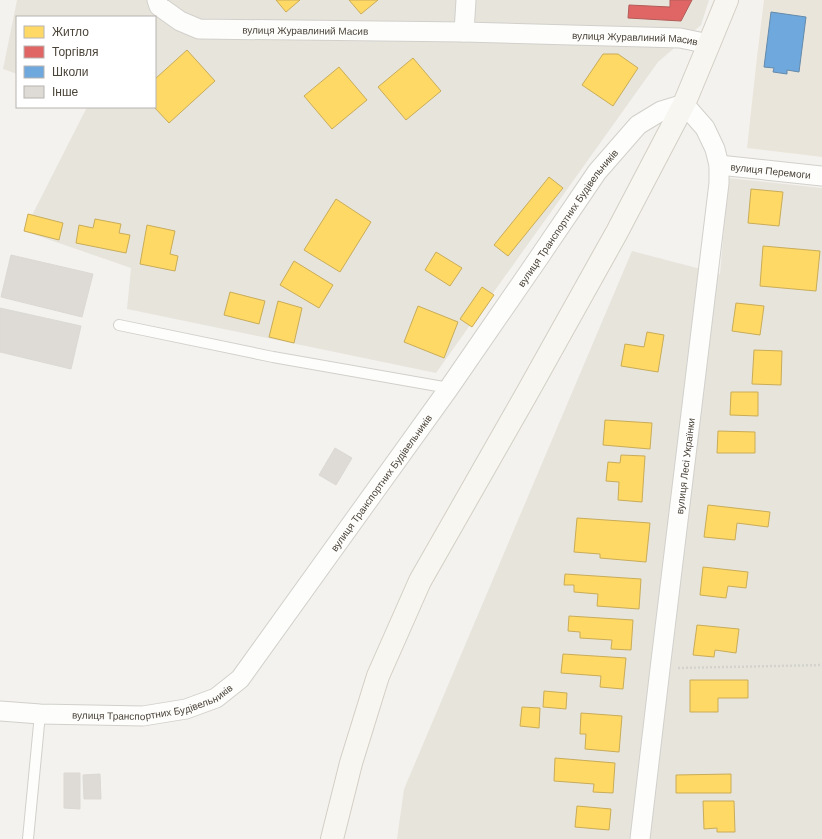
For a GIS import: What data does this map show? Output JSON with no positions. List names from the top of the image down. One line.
{"streets":{"street":["вулиця Журавлиний Масив","вулиця Перемоги","вулиця Транспортних Будівельників","вулиця Лесі Українки"]},"crossings":[["вулиця Перемоги","вулиця Лесі Українки"],["вулиця Транспортних Будівельників","вулиця Лесі Українки"]],"legend":["Житло","Торгівля","Школи","Інше"]}
